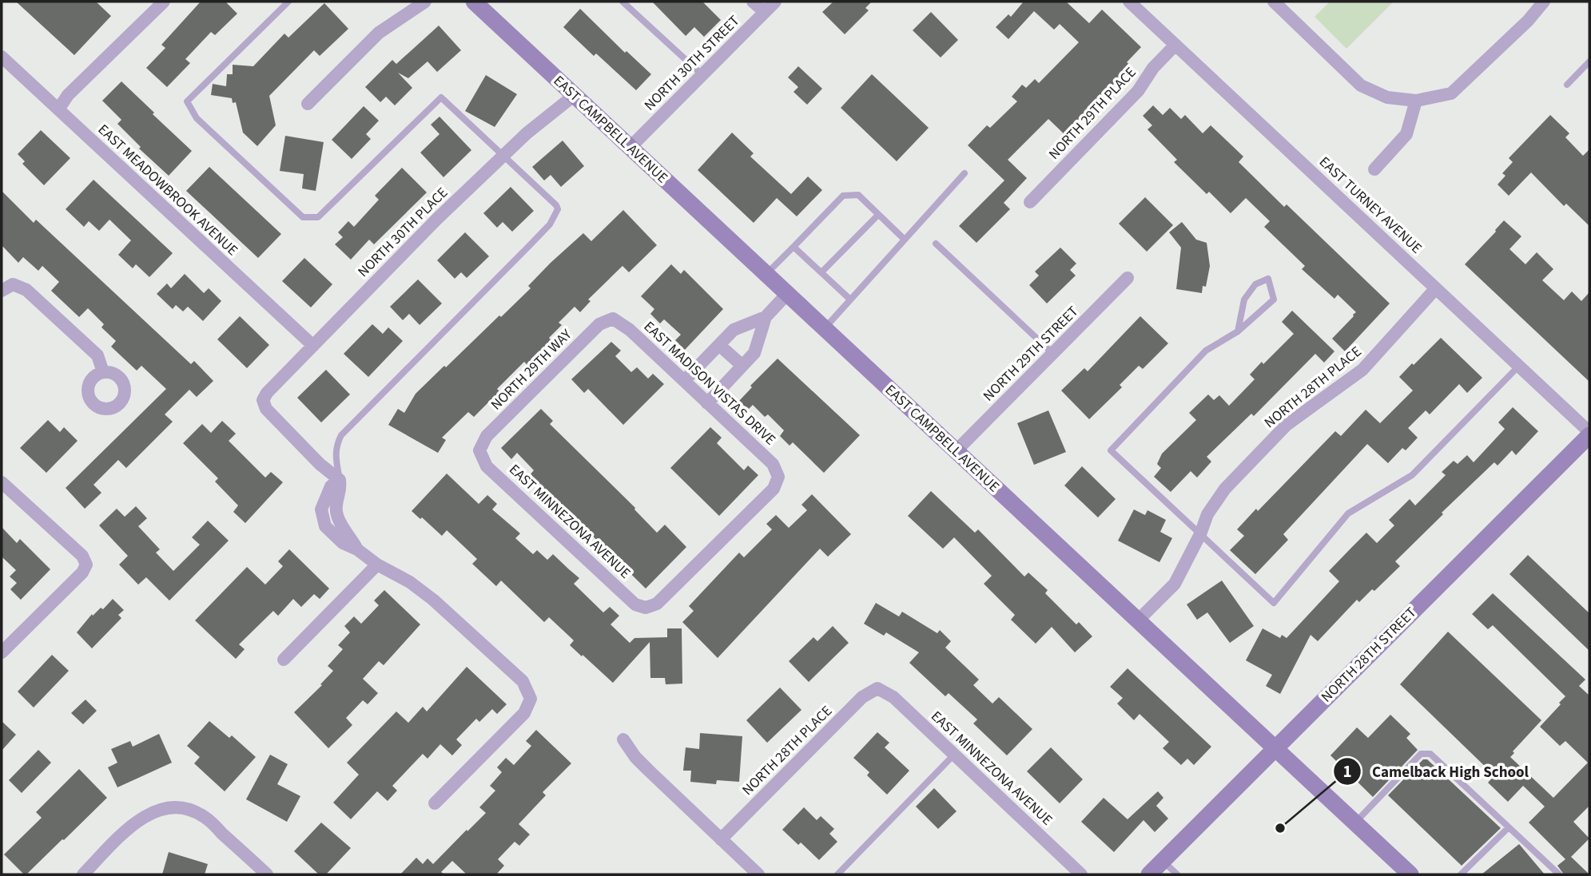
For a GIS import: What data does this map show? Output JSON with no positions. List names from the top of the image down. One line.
{"streets":{"street":["NORTH 30TH STREET","NORTH 29TH PLACE","EAST CAMPBELL AVENUE","EAST MEADOWBROOK AVENUE","EAST TURNEY AVENUE","NORTH 30TH PLACE","NORTH 29TH STREET","NORTH 29TH WAY","EAST MADISON VISTAS DRIVE","NORTH 28TH PLACE","EAST MINNEZONA AVENUE","NORTH 28TH STREET"]},"crossings":[["NORTH 30TH STREET","EAST CAMPBELL AVENUE"],["NORTH 29TH PLACE","EAST TURNEY AVENUE"],["EAST CAMPBELL AVENUE","NORTH 30TH PLACE"],["EAST CAMPBELL AVENUE","NORTH 29TH STREET"],["EAST CAMPBELL AVENUE","NORTH 28TH PLACE"],["EAST CAMPBELL AVENUE","NORTH 28TH STREET"],["EAST MEADOWBROOK AVENUE","NORTH 30TH PLACE"],["EAST TURNEY AVENUE","NORTH 28TH PLACE"],["EAST TURNEY AVENUE","NORTH 28TH STREET"],["NORTH 29TH WAY","EAST MADISON VISTAS DRIVE"],["NORTH 29TH WAY","EAST MINNEZONA AVENUE"],["EAST MADISON VISTAS DRIVE","EAST MINNEZONA AVENUE"],["NORTH 28TH PLACE","EAST MINNEZONA AVENUE"]],"places":["Camelback High School"]}
